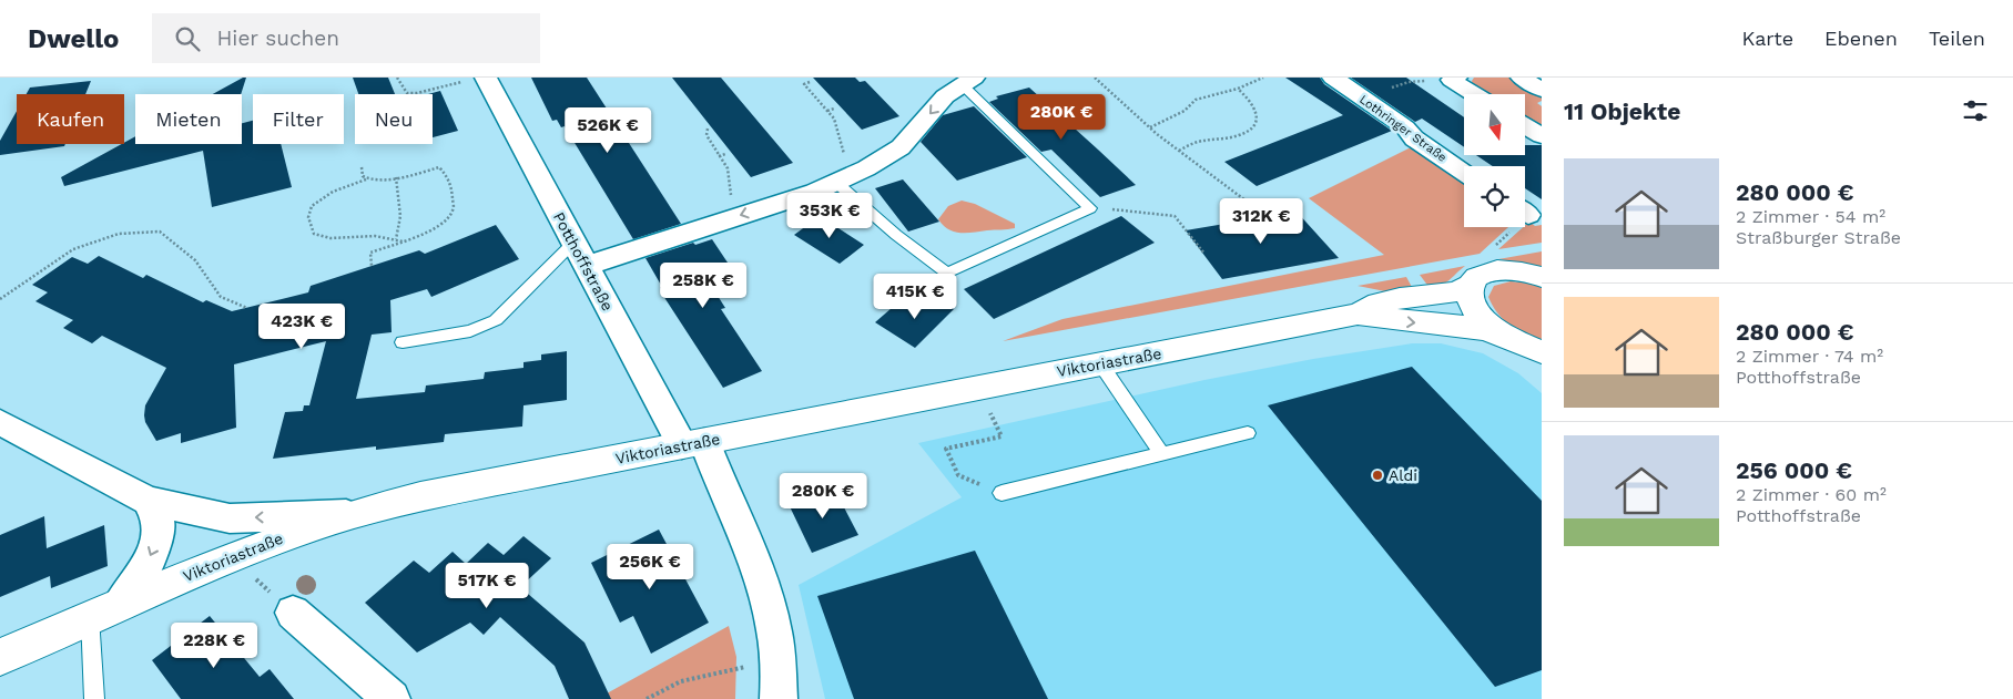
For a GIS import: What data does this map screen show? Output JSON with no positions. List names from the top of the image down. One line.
{"streets":{"main road":["Viktoriastraße"],"street":["Lothringer Straße","Potthoffstraße"]},"crossings":[["Potthoffstraße","Viktoriastraße"]],"places":["Aldi"],"north":"bottom","page":{"header":"Dwello","search":"Hier suchen","nav":["Karte","Ebenen","Teilen"],"heading":"11 Objekte","price":["280K €","526K €","353K €","312K €","258K €","415K €","423K €","280K €","256K €","517K €","228K €"],"chip":["Kaufen","Mieten","Filter","Neu"],"list":[{"name":"280 000 €","note":"2 Zimmer · 54 m² · Straßburger Straße"},{"name":"280 000 €","note":"2 Zimmer · 74 m² · Potthoffstraße"},{"name":"256 000 €","note":"2 Zimmer · 60 m² · Potthoffstraße"}]}}
